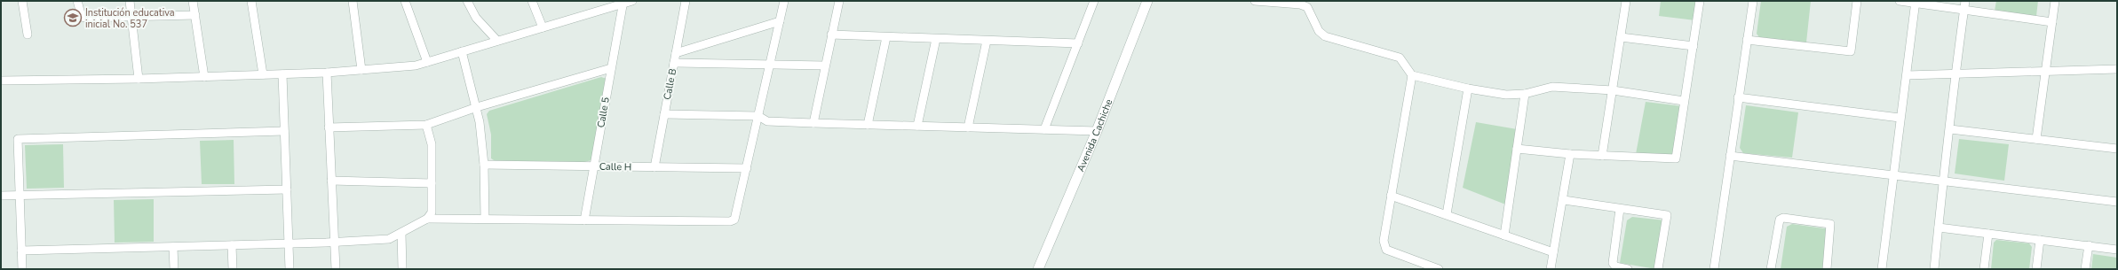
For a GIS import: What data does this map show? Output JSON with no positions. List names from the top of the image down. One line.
{"streets":{"street":["Calle B","Calle 5","Avenida Cachiche","Calle H"]},"crossings":[["Calle B","Calle H"],["Calle 5","Calle H"]],"places":{"school or university":["Institución educativa inicial No. 537"]}}
